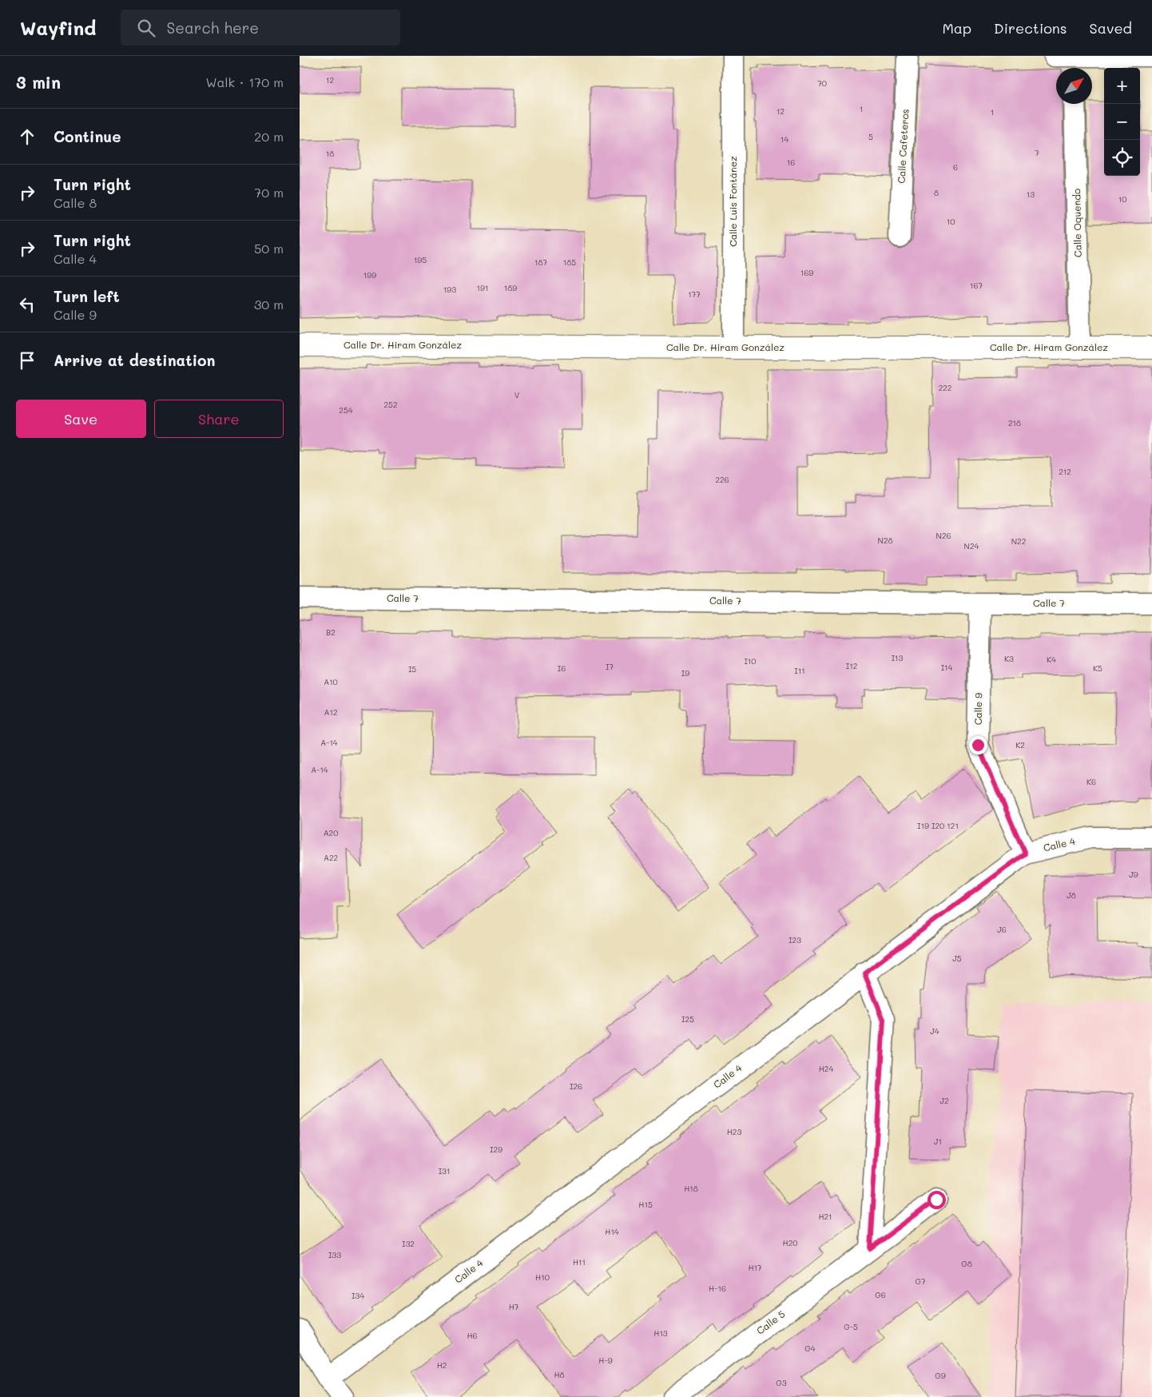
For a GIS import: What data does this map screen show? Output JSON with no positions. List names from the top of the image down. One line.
{"streets":{"street":["Calle Cafeteros","Calle Luis Fontánez","Calle Oquendo","Calle Dr. Hiram González","Calle 7","Calle 9","Calle 4","Calle 5"]},"crossings":[["Calle Luis Fontánez","Calle Dr. Hiram González"],["Calle Oquendo","Calle Dr. Hiram González"],["Calle 7","Calle 9"],["Calle 9","Calle 4"]],"house_numbers":["12","70","1","12","1","5","14","7","18","16","6","8","13","10","10","195","187","185","169","199","167","191","189","193","177","222","V","252","254","218","212","226","N26","N28","N22","N24","B2","I13","K3","K4","I10","I12","I7","I14","I6","K5","I5","I11","I9","A10","A12","A-14","K2","A-14","K6","I19 I20 121","A20","A22","J9","J8","J6","I23","J5","I25","J4","H24","I26","J2","H23","J1","I29","I31","H18","H15","H21","H14","H20","I32","I33","H11","G8","H17","H10","G7","H-16","G6","I34","H7","G-5","H13","H6","G4","H-9","H2","H8","G9","G3"],"north":"top right","page":{"header":"Wayfind","search":"Search here","nav":["Map","Directions","Saved"],"heading":["3 min","Walk · 170 m"],"map_buttons":["+","−"],"list":[["Continue","20 m"],["Turn right","Calle 8","70 m"],["Turn right","Calle 4","50 m"],["Turn left","Calle 9","30 m"],"Arrive at destination"],"buttons":["Save","Share"]}}
